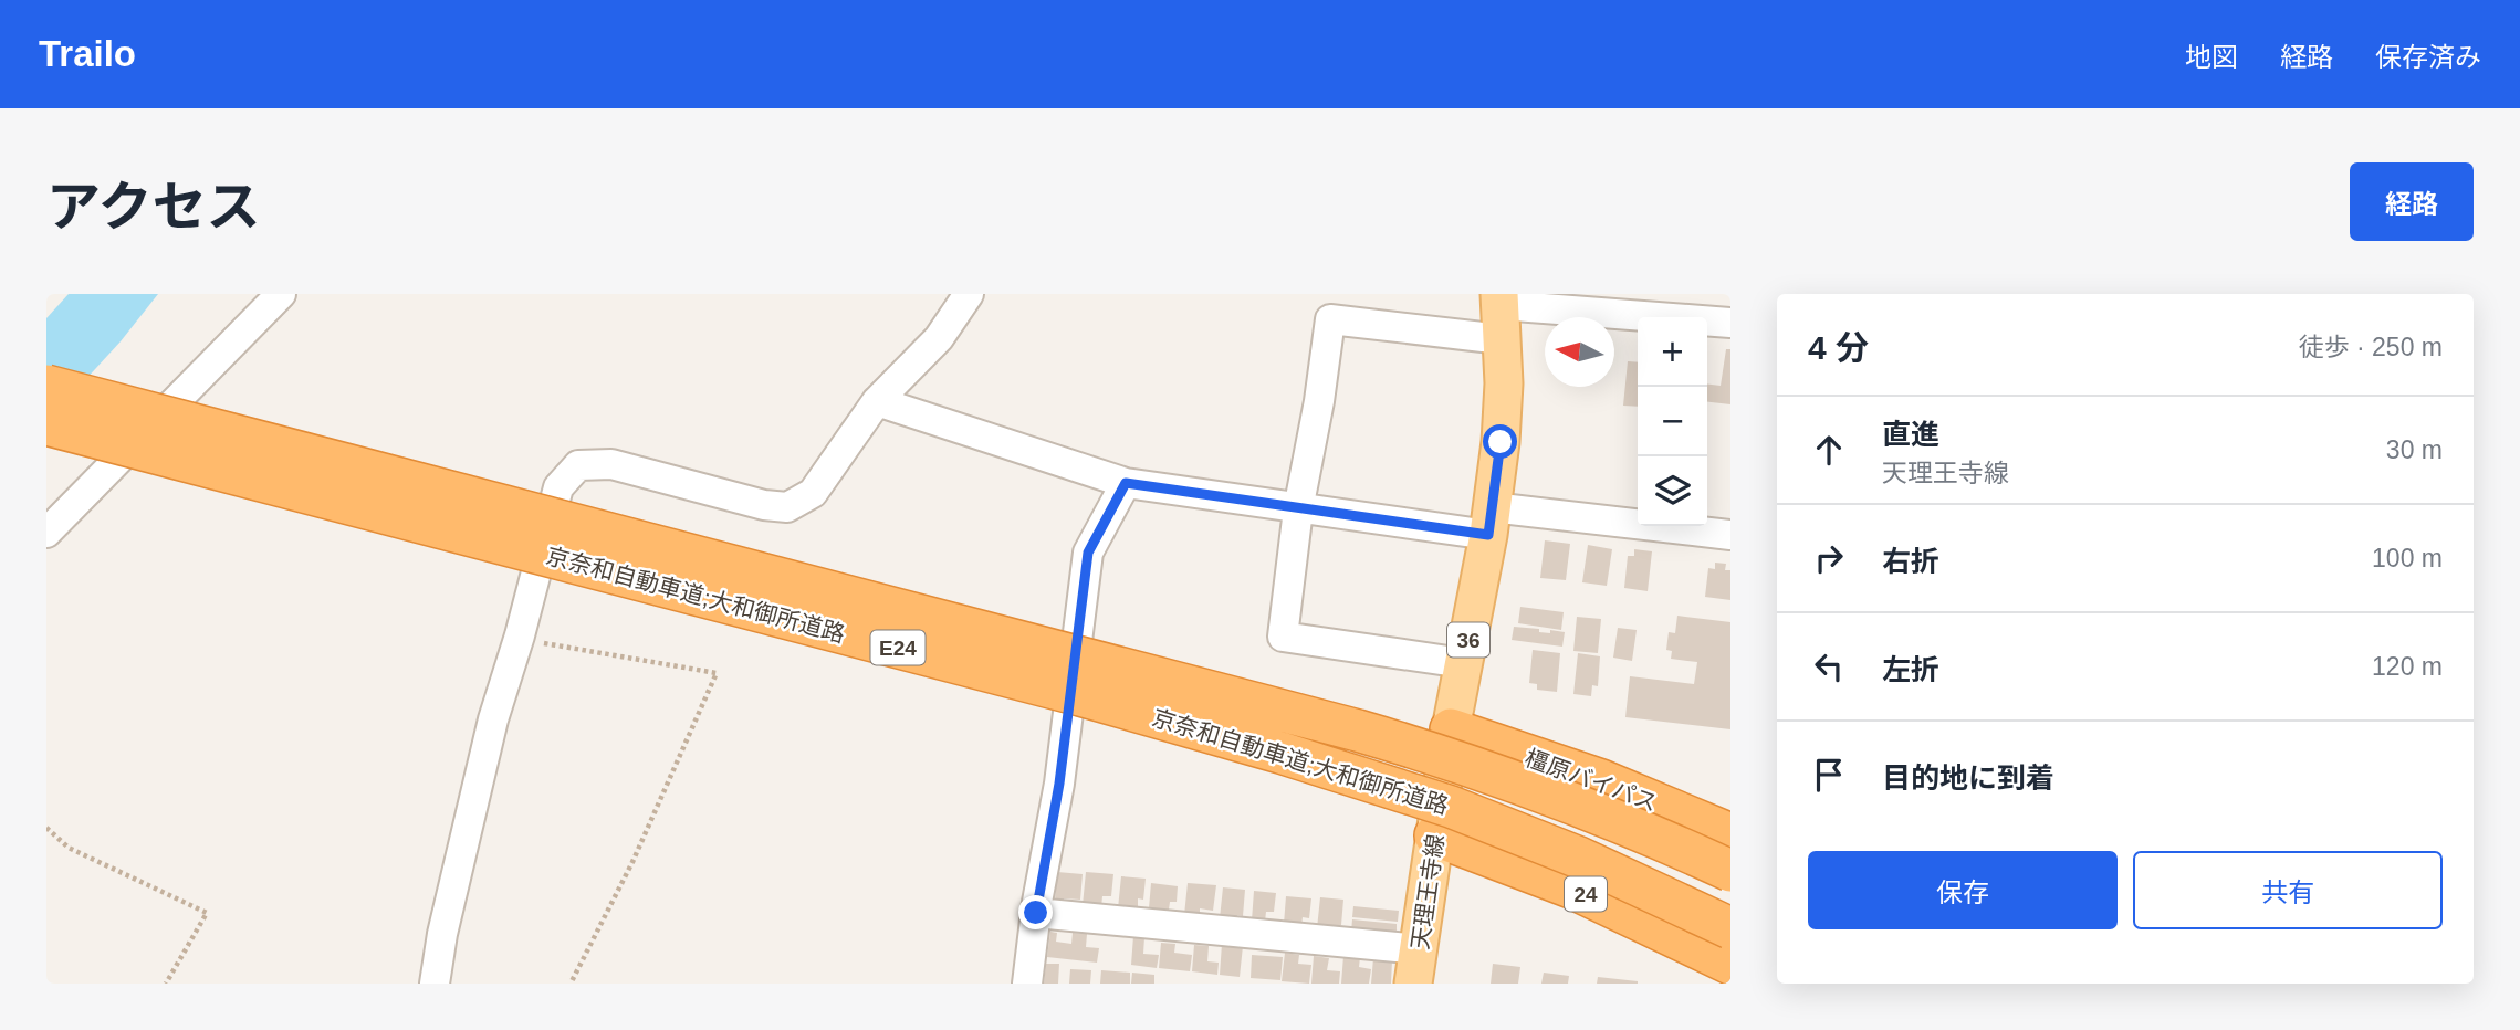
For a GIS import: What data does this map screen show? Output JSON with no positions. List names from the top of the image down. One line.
{"streets":{"highway":["京奈和自動車道;大和御所道路","E24","橿原バイパス","24"],"main road":["36","天理王寺線"]},"crossings":[["橿原バイパス","天理王寺線"],["天理王寺線","24"]],"north":"left","page":{"header":"Trailo","nav":["地図","経路","保存済み"],"title":"アクセス","buttons":["経路",["保存","共有"]],"heading":["4 分","徒歩 · 250 m"],"map_buttons":["+","−"],"list":[["直進","天理王寺線","30 m"],["右折","100 m"],["左折","120 m"],"目的地に到着"]}}
